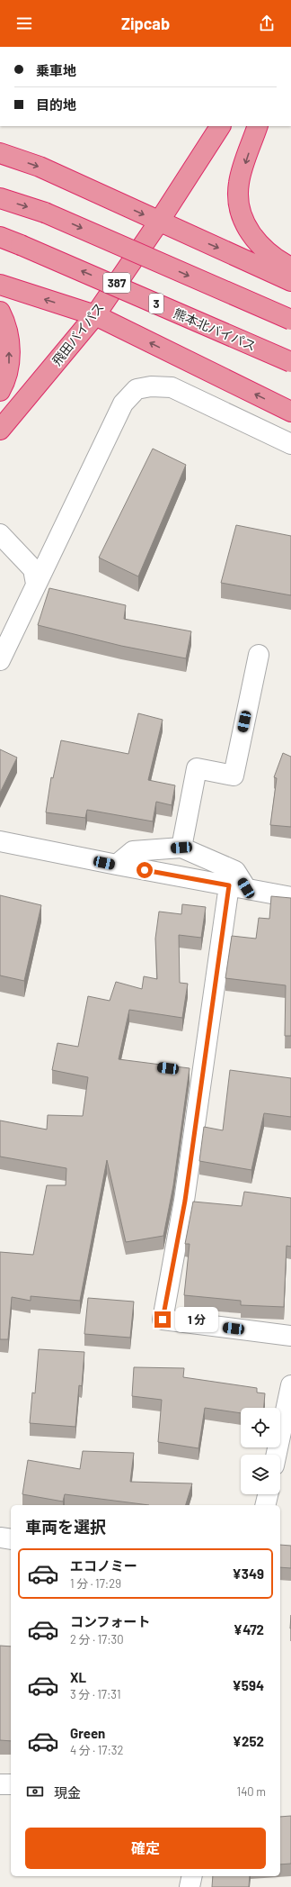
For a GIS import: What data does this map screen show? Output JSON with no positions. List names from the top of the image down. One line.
{"streets":{"highway":["387","3","熊本北バイパス","飛田バイパス"]},"page":{"header":"Zipcab","banner":["乗車地","目的地"],"bubble":"1 分","heading":"車両を選択","list":[{"name":"エコノミー","note":"1 分 · 17:29","value":"¥349"},{"name":"コンフォート","note":"2 分 · 17:30","value":"¥472"},{"name":"XL","note":"3 分 · 17:31","value":"¥594"},{"name":"Green","note":"4 分 · 17:32","value":"¥252"}],"pay":["現金","140 m"],"buttons":"確定"}}
